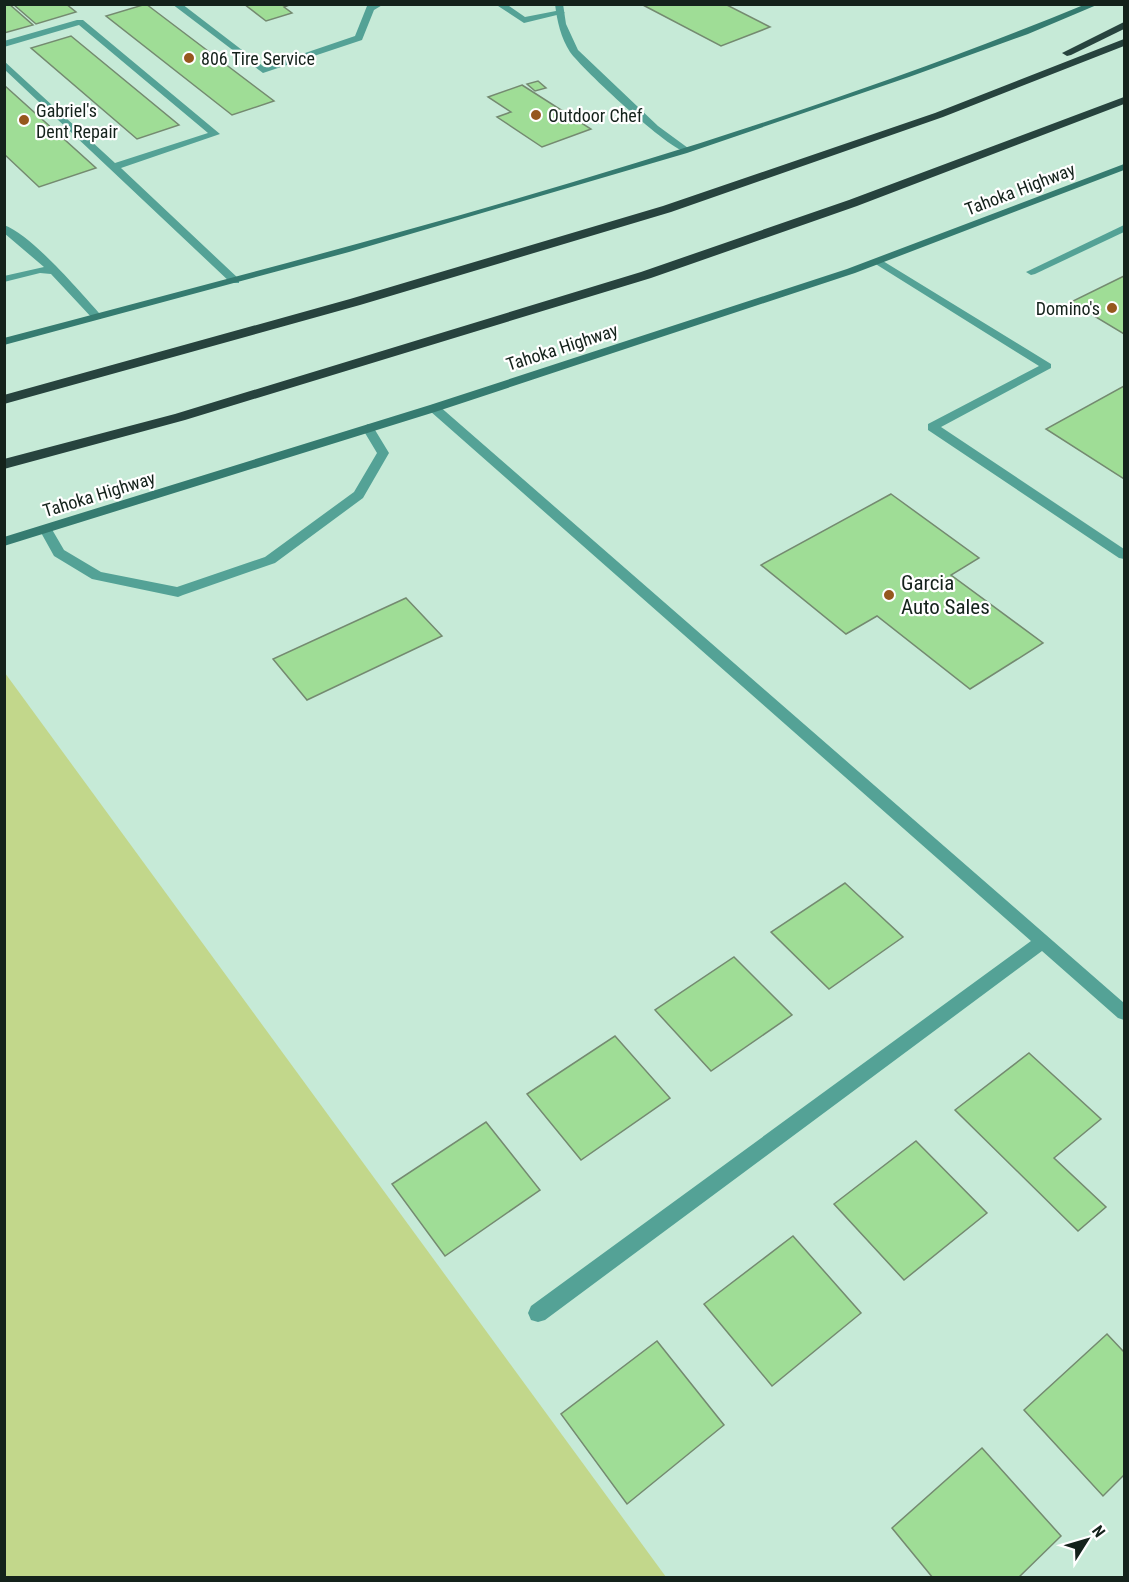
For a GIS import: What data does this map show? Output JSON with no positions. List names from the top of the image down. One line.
{"streets":{"main road":["Tahoka Highway"]},"places":["806 Tire Service","Outdoor Chef","Gabriel's Dent Repair","Domino's","Garcia Auto Sales"],"north":"top right"}
